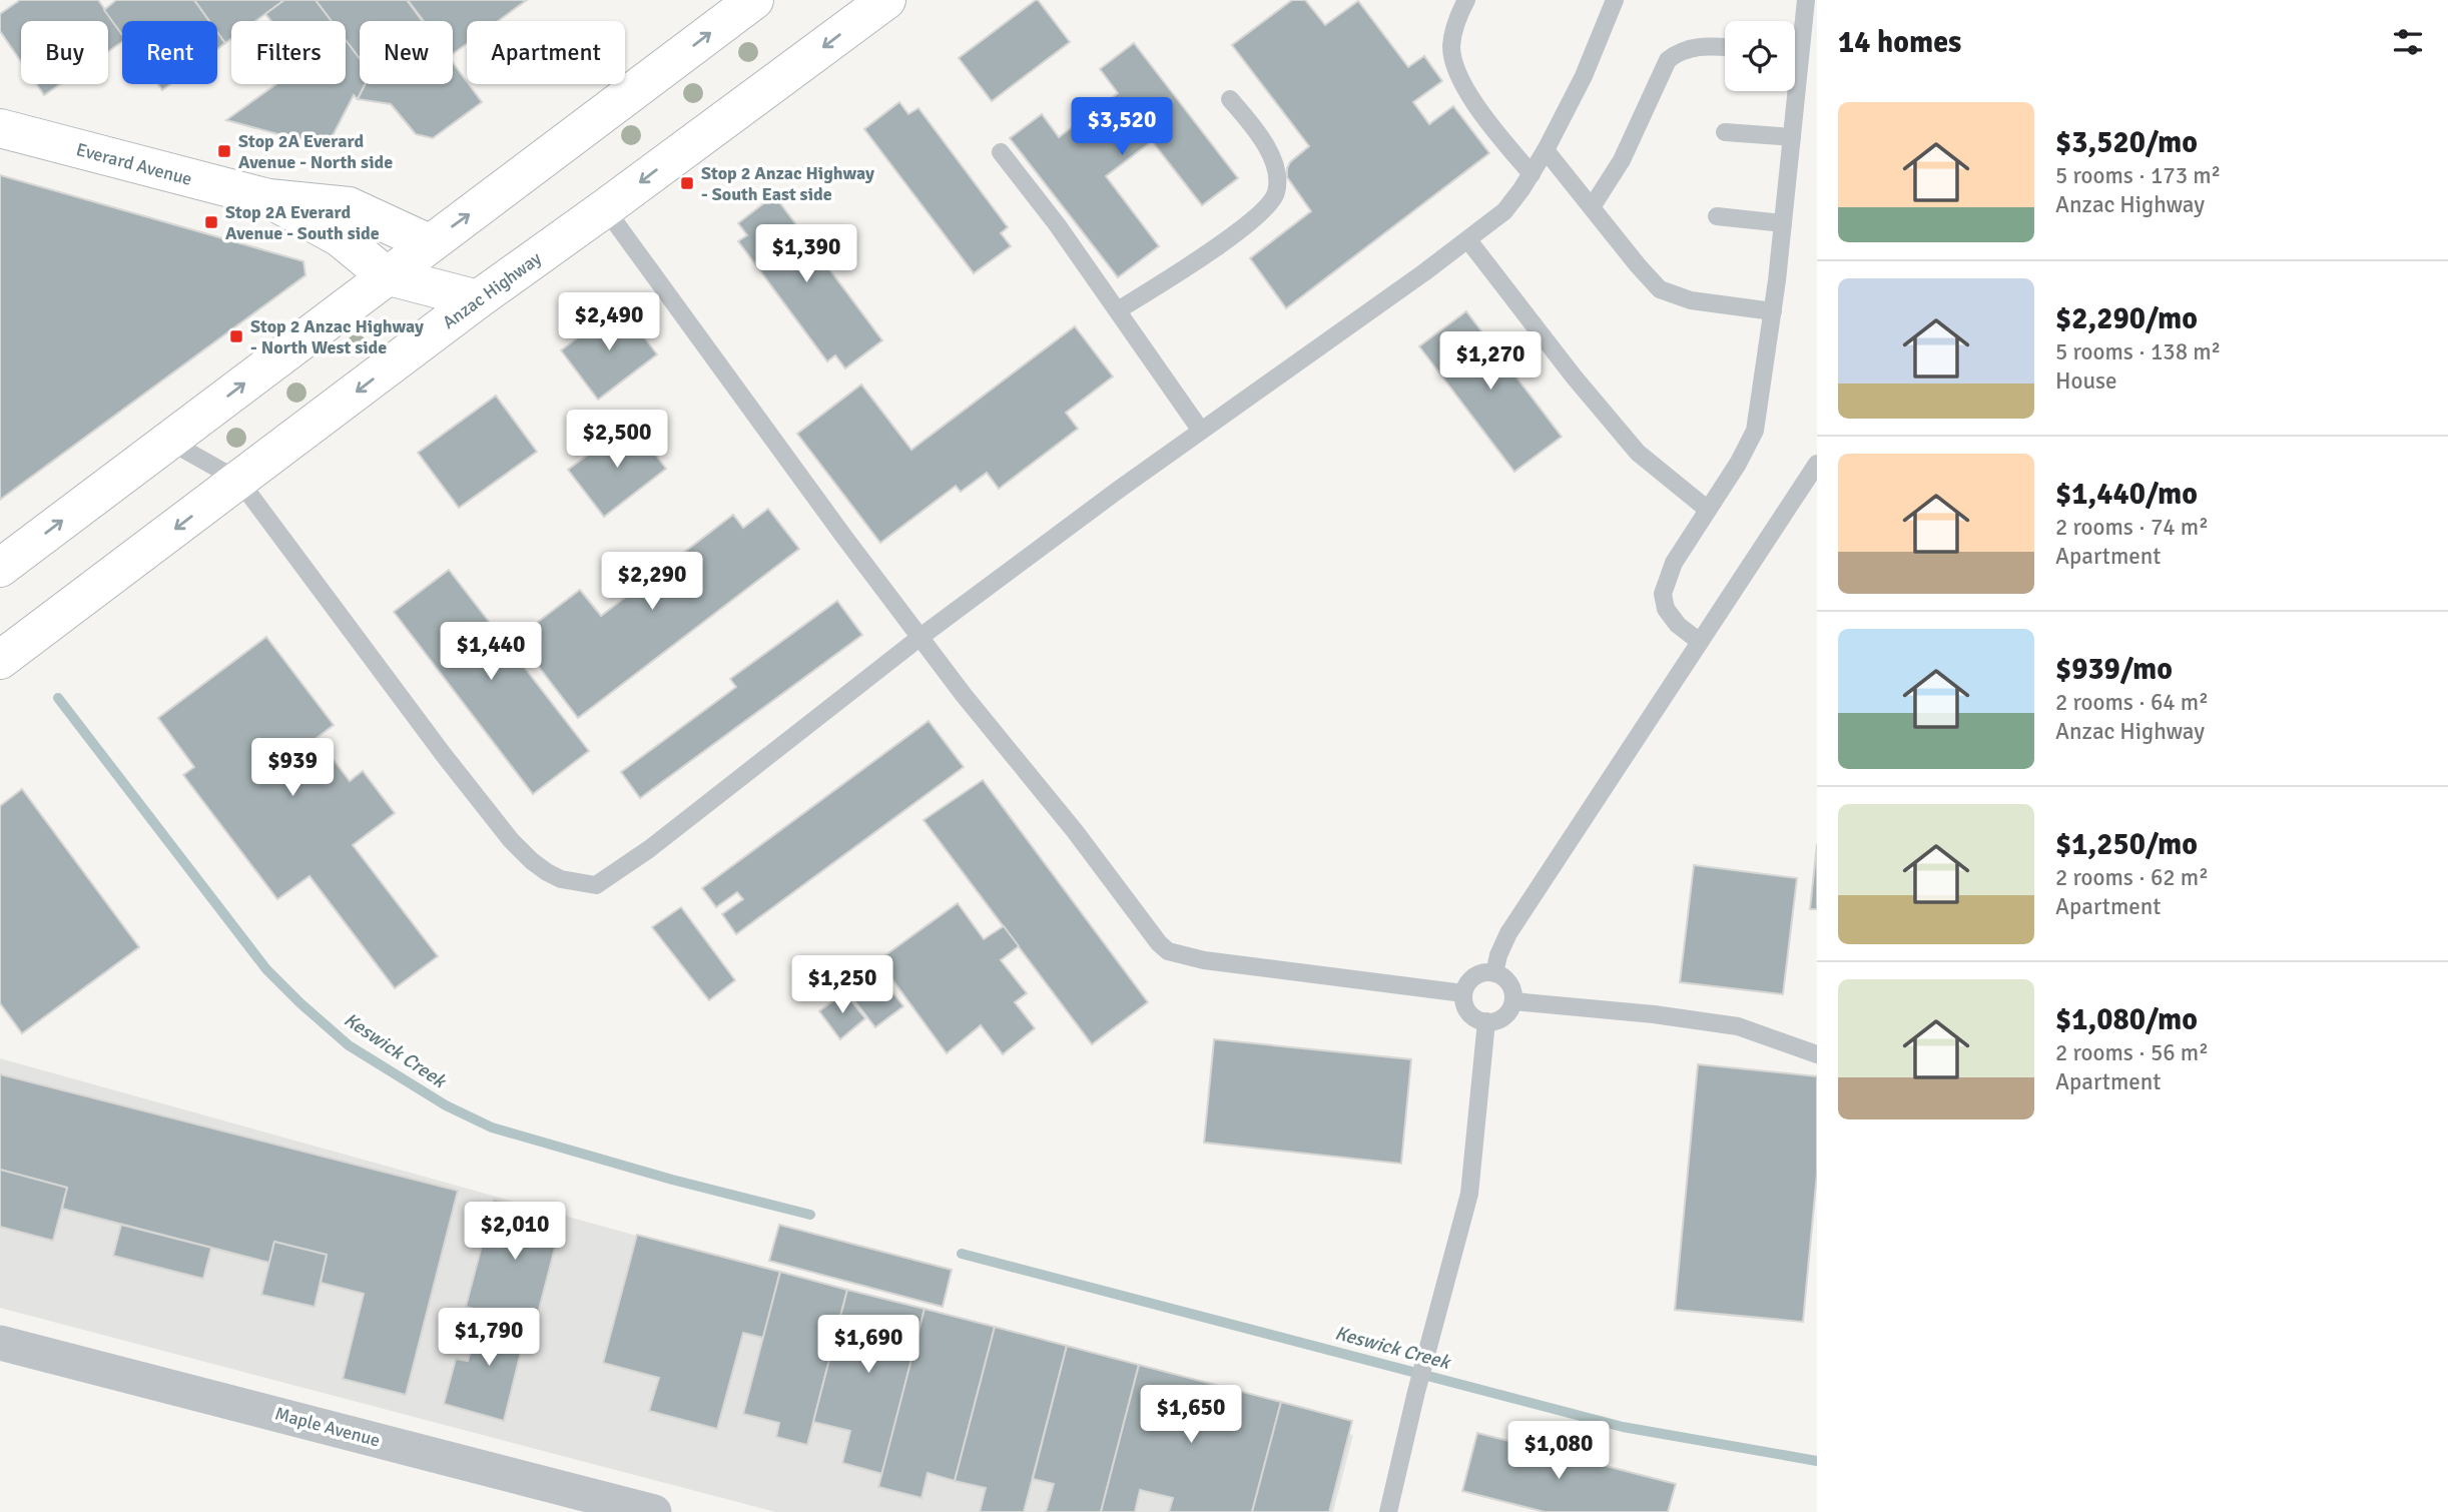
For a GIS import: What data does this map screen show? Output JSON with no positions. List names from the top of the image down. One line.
{"streets":{"main road":["Everard Avenue","Anzac Highway"],"street":["Maple Avenue"]},"crossings":[["Everard Avenue","Anzac Highway"]],"water":["Keswick Creek"],"places":{"transit":["Stop 2A Everard Avenue - North side","Stop 2 Anzac Highway - South East side","Stop 2A Everard Avenue - South side","Stop 2 Anzac Highway - North West side"]},"page":{"heading":"14 homes","chip":["Buy","Rent","Filters","New","Apartment"],"list":[{"name":"$3,520/mo","note":"5 rooms · 173 m² · Anzac Highway"},{"name":"$2,290/mo","note":"5 rooms · 138 m² · House"},{"name":"$1,440/mo","note":"2 rooms · 74 m² · Apartment"},{"name":"$939/mo","note":"2 rooms · 64 m² · Anzac Highway"},{"name":"$1,250/mo","note":"2 rooms · 62 m² · Apartment"},{"name":"$1,080/mo","note":"2 rooms · 56 m² · Apartment"}],"price":["$3,520","$1,390","$2,490","$1,270","$2,500","$2,290","$1,440","$939","$1,250","$2,010","$1,790","$1,690","$1,650","$1,080"]}}
